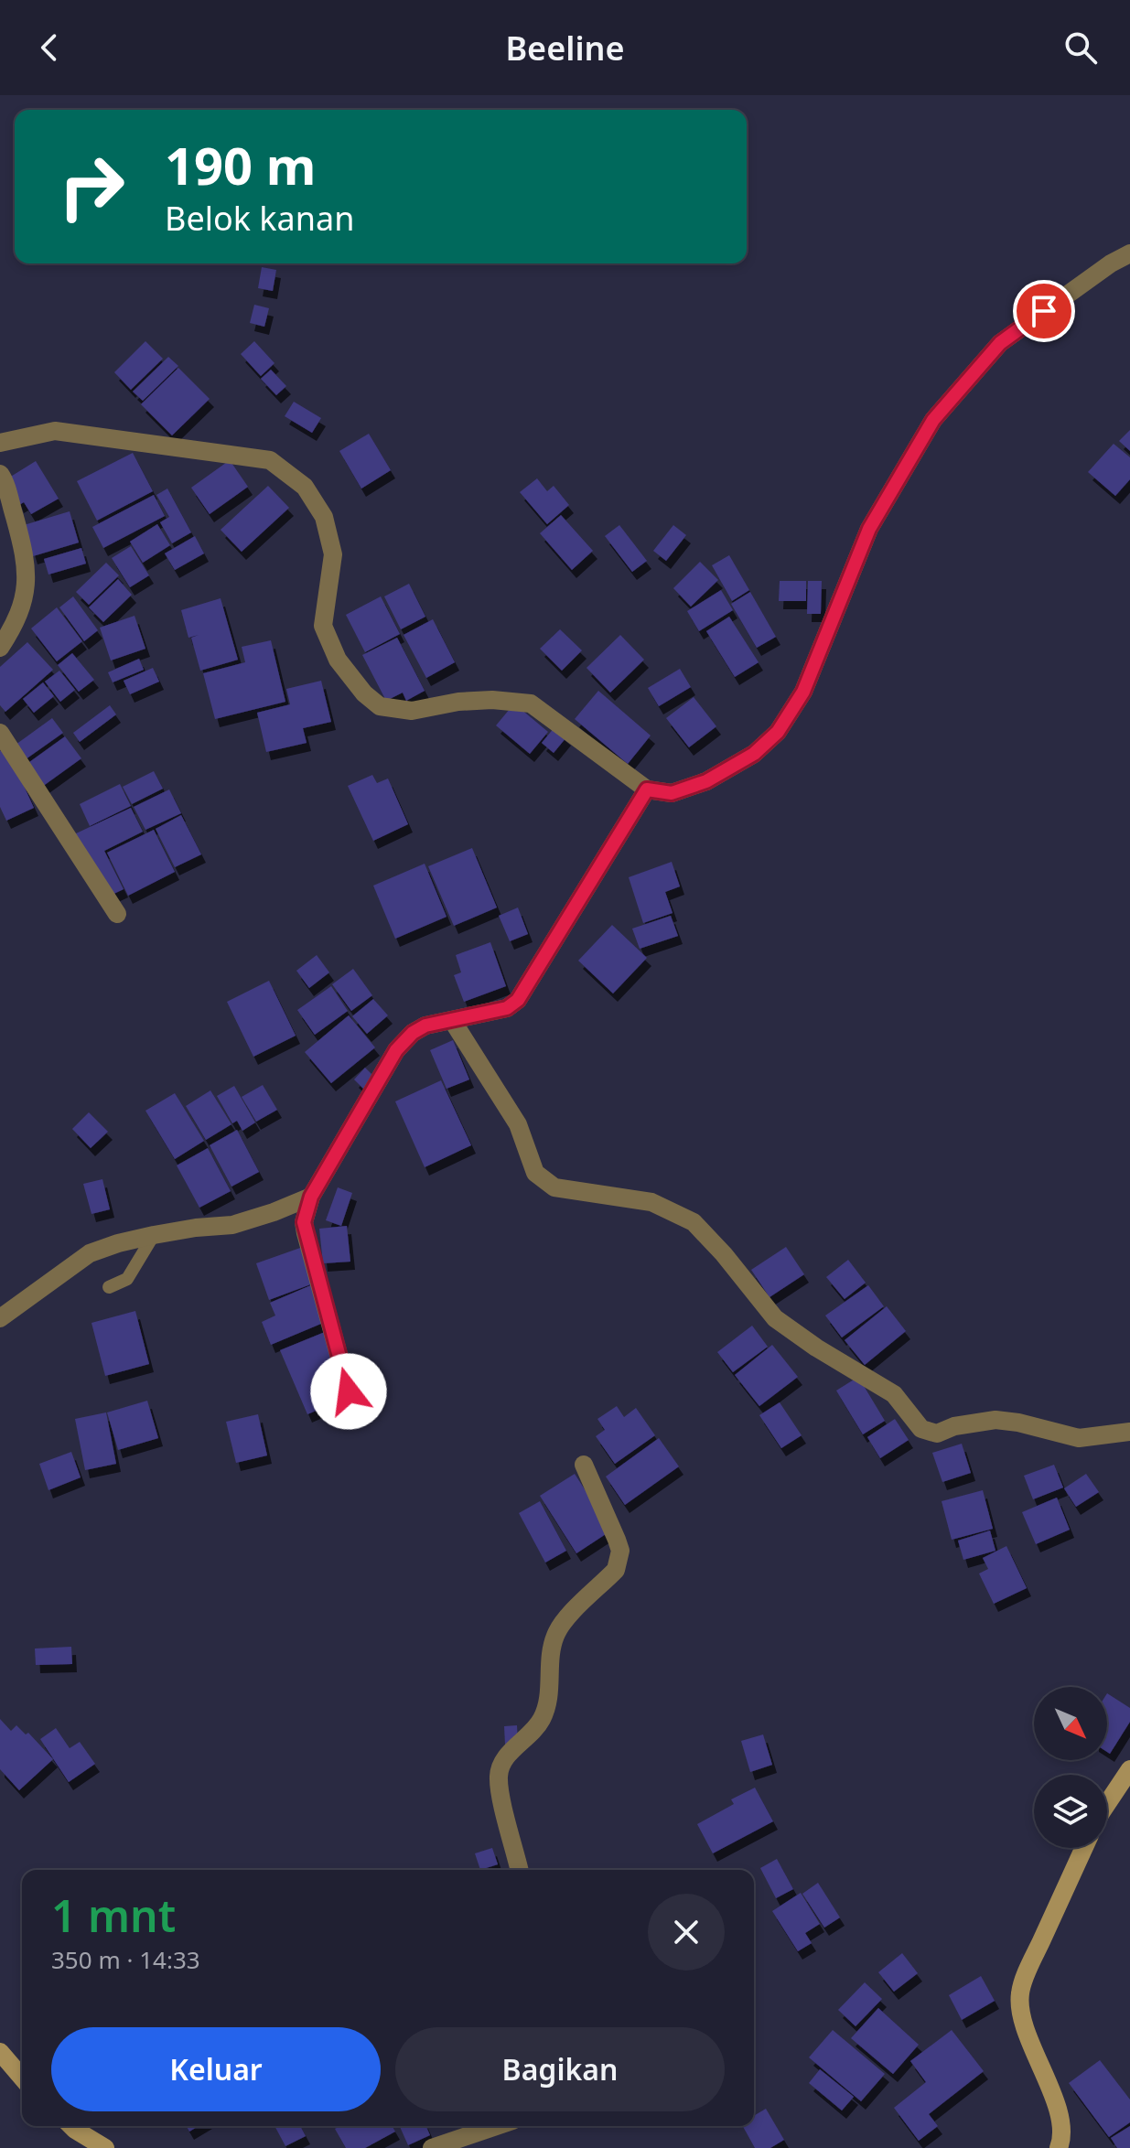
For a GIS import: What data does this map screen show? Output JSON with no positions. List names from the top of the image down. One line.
{"north":"bottom right","page":{"header":"Beeline","turn":["190 m","Belok kanan"],"heading":["1 mnt","350 m · 14:33"],"buttons":["Keluar","Bagikan"]}}
